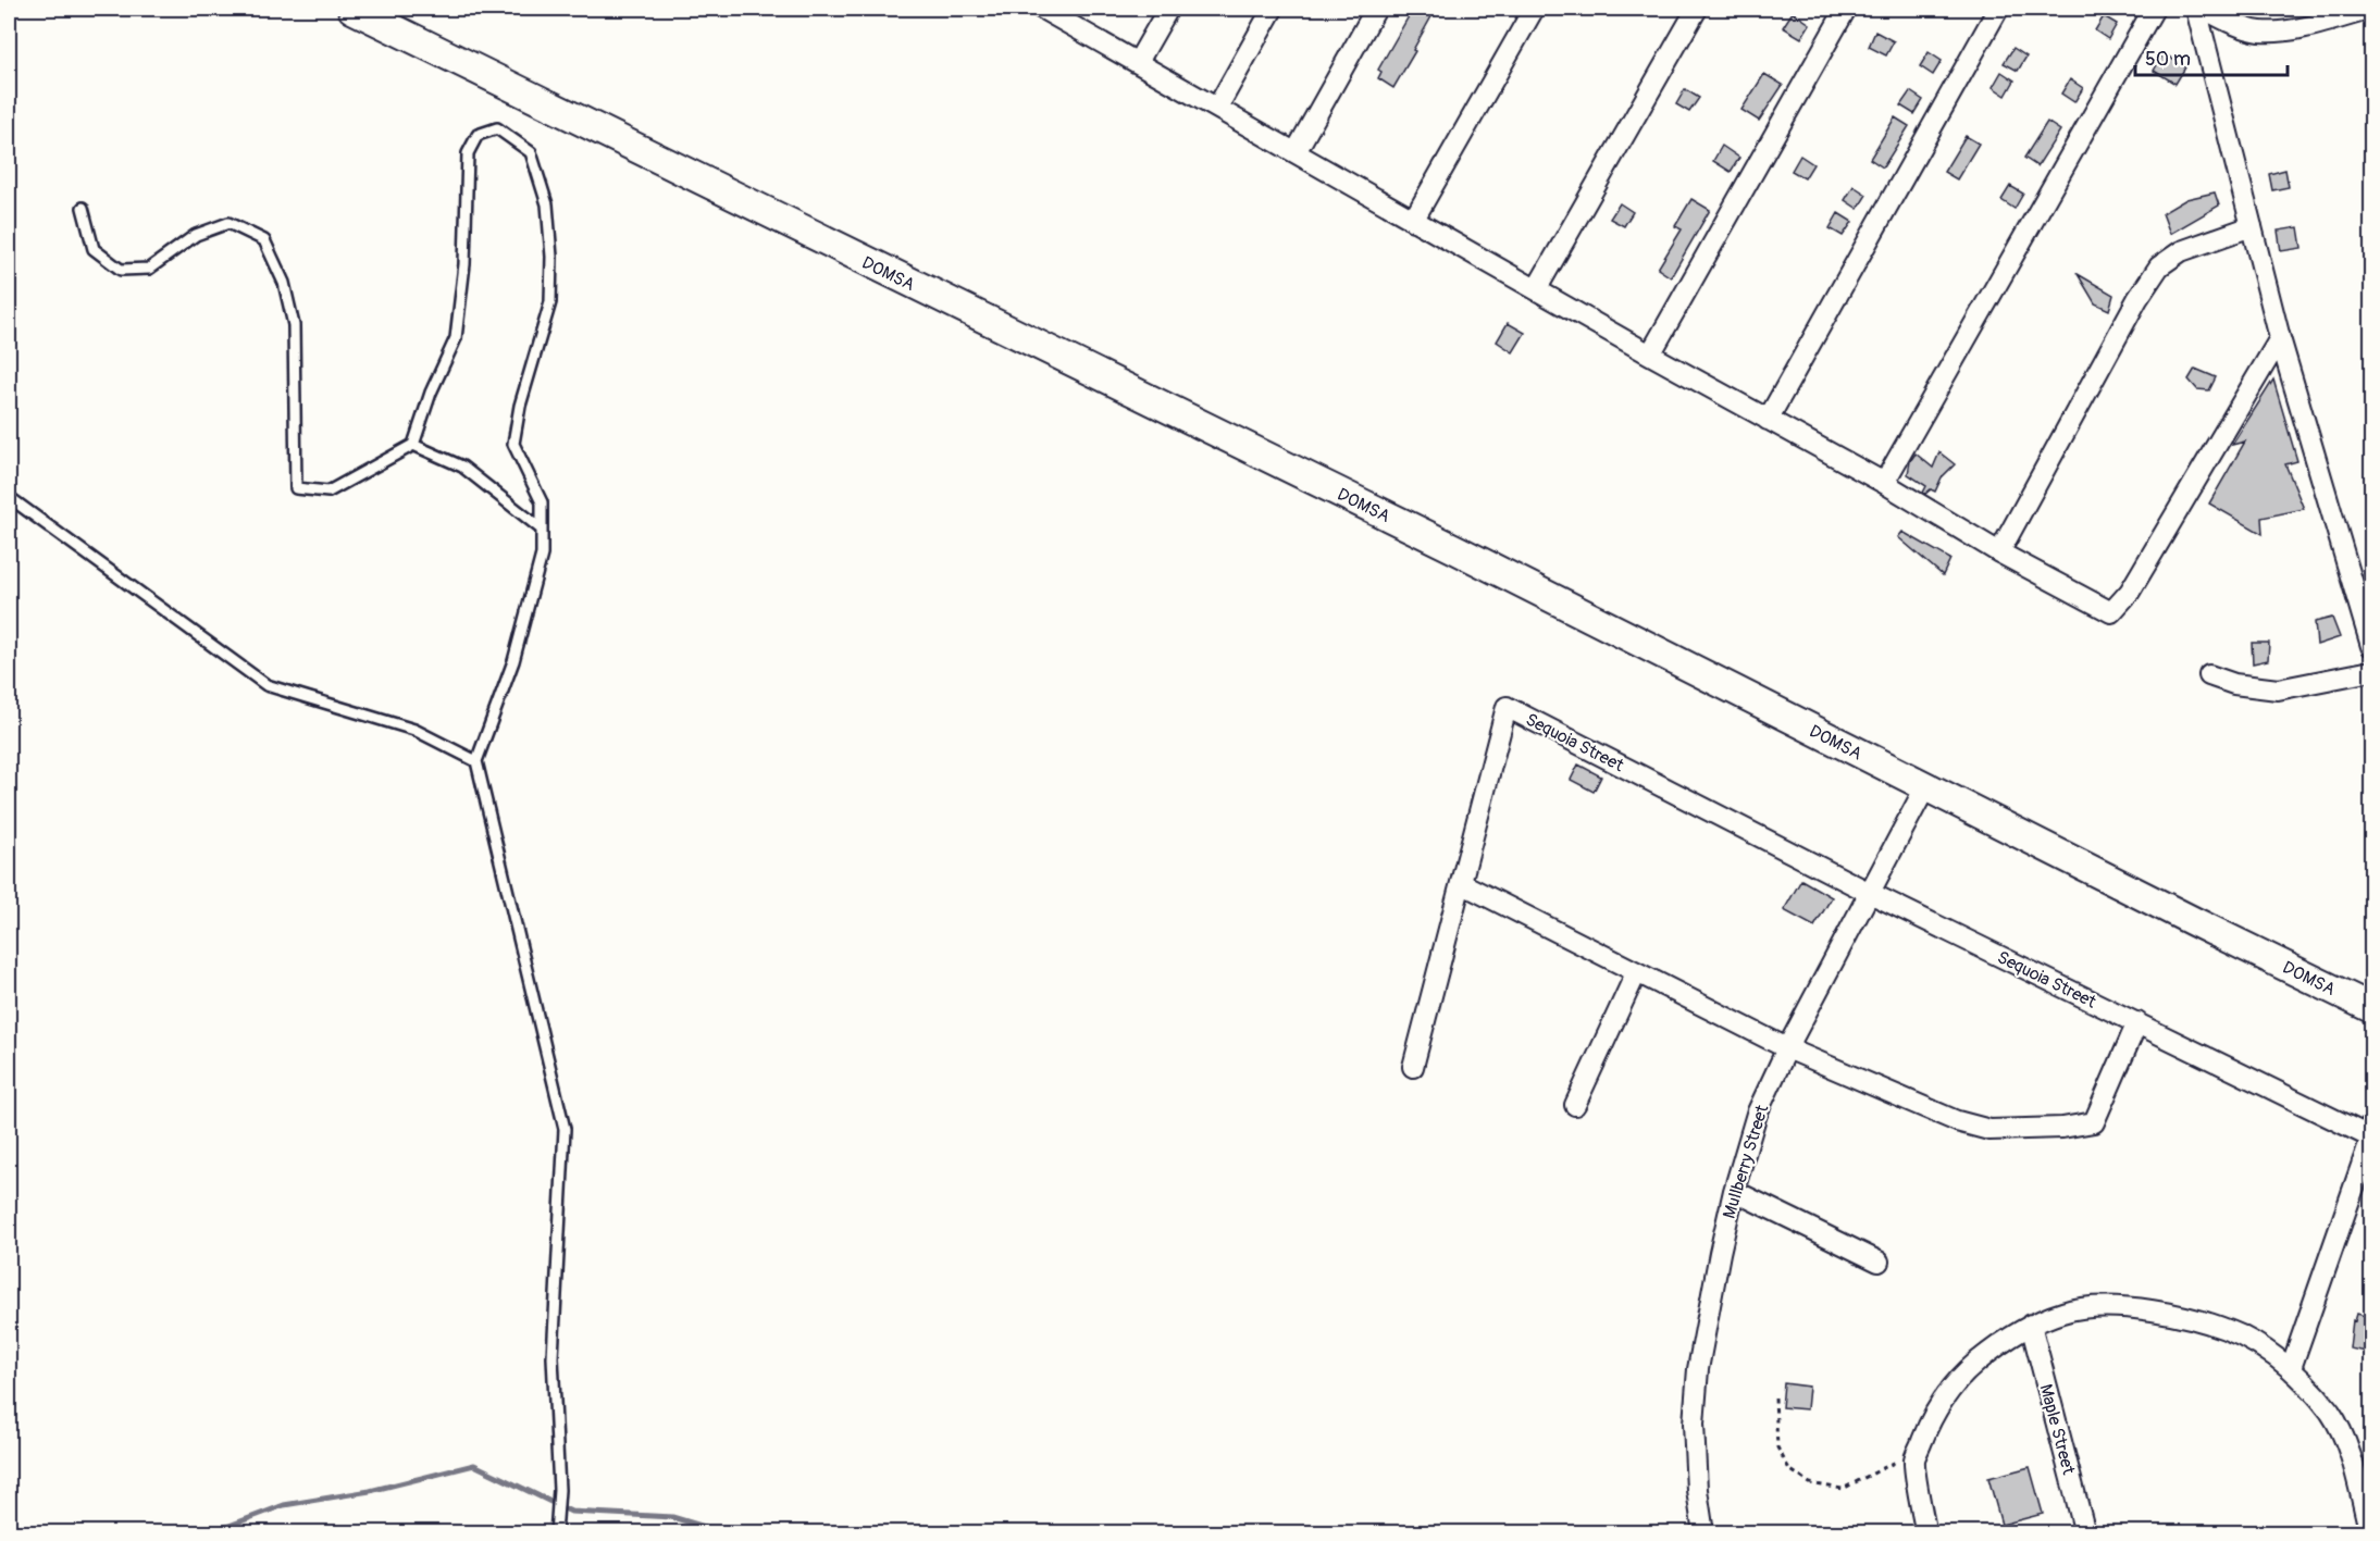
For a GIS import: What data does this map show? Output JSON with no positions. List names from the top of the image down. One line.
{"streets":{"main road":["DOMSA"],"street":["Sequoia Street","Mullberry Street","Maple Street"]},"crossings":[["DOMSA","Mullberry Street"],["Sequoia Street","Mullberry Street"]],"scale_bar":"50 m"}
